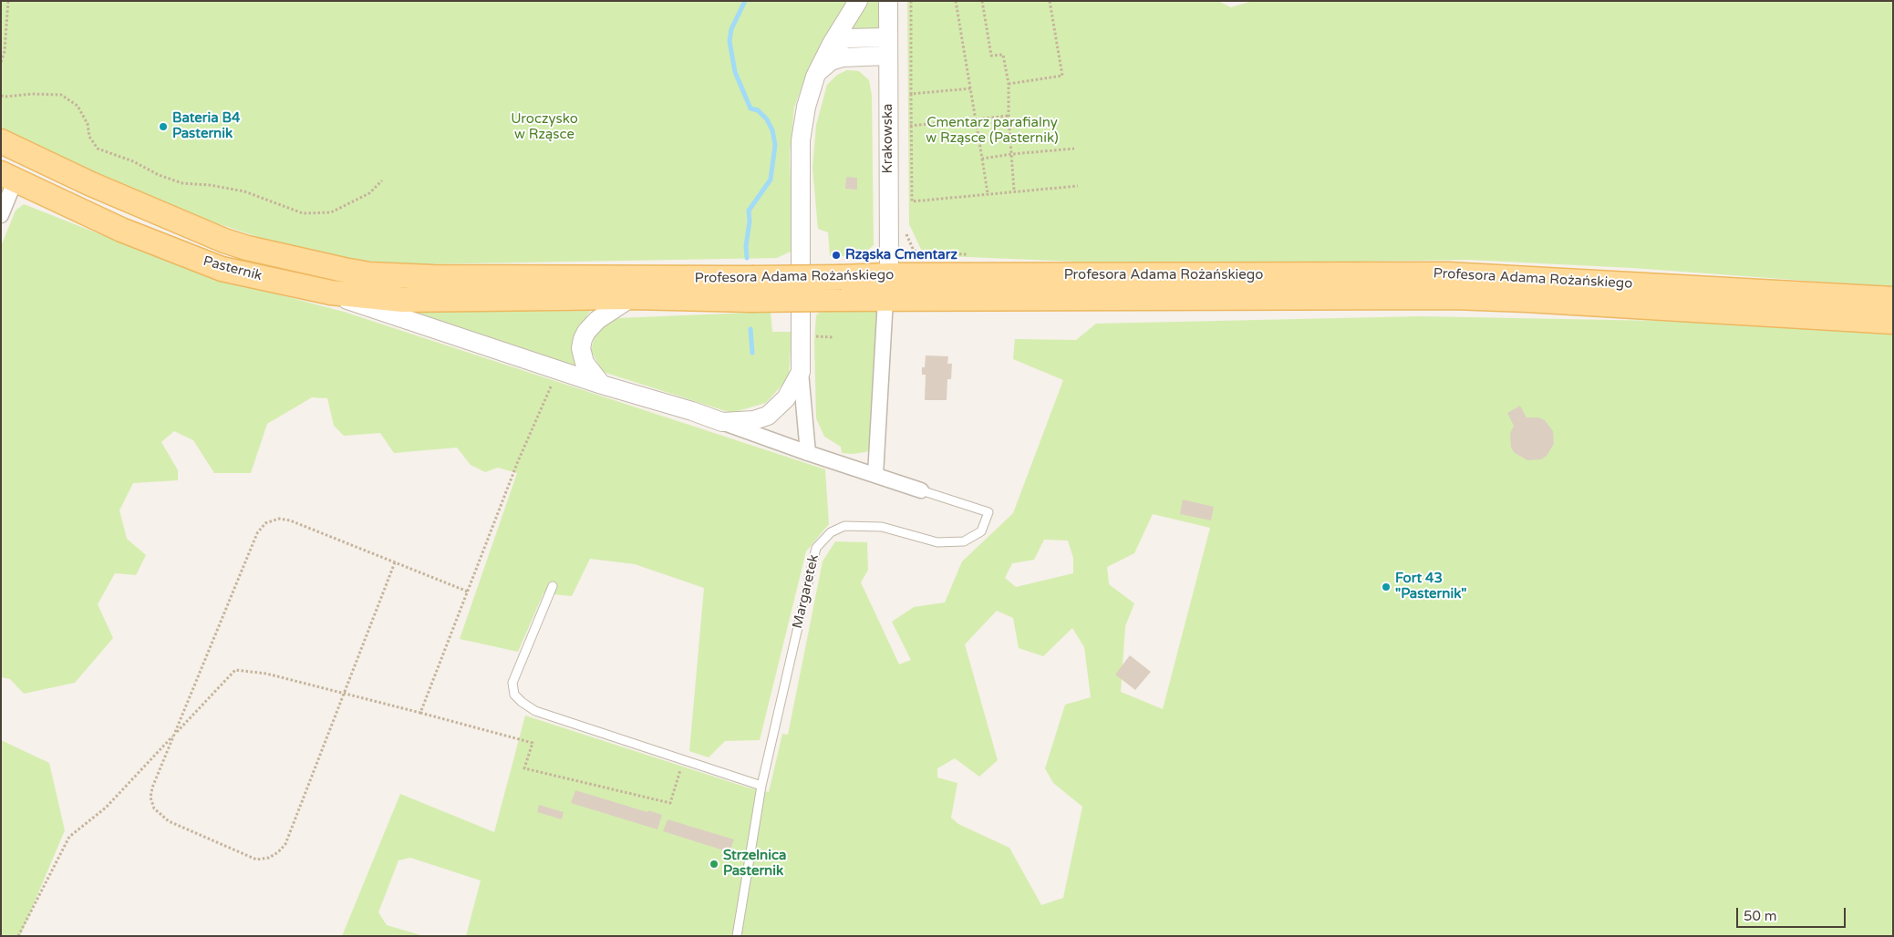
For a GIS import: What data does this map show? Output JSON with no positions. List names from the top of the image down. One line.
{"streets":{"main road":["Pasternik","Profesora Adama Rożańskiego"],"street":["Krakowska","Margaretek"]},"crossings":[["Krakowska","Profesora Adama Rożańskiego"],["Pasternik","Profesora Adama Rożańskiego"]],"parks":["Uroczysko w Rząsce","Cmentarz parafialny w Rząsce (Pasternik)"],"places":["Bateria B4 Pasternik","Rząska Cmentarz","Fort 43 \"Pasternik\"","Strzelnica Pasternik"],"scale_bar":"50 m"}
